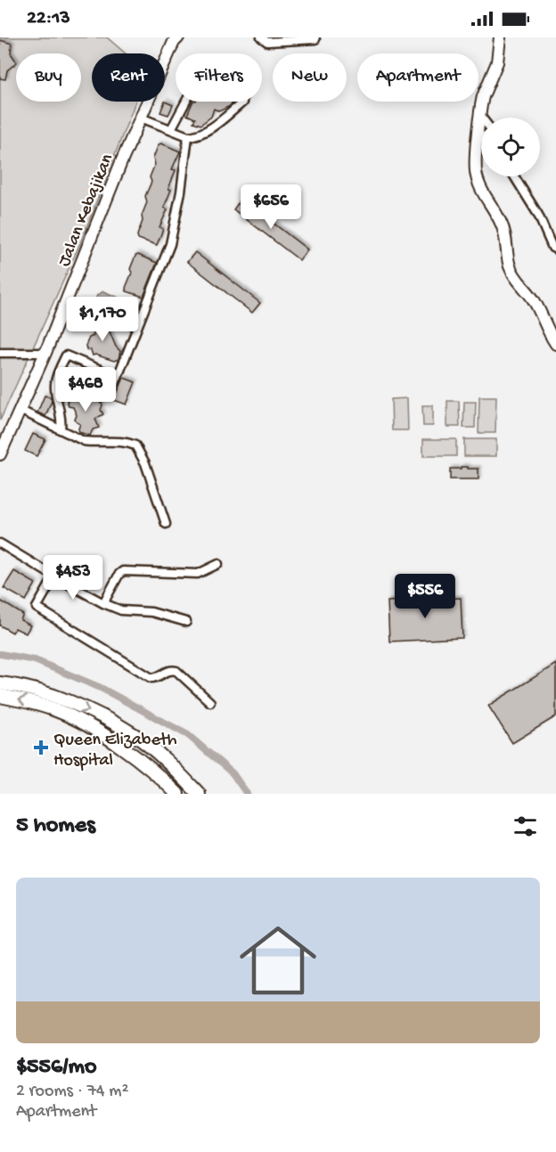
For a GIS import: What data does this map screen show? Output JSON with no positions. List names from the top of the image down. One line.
{"streets":{"street":["Jalan Kebajikan"]},"places":{"health":["Queen Elizabeth Hospital"]},"page":{"status":"22:13","chip":["Buy","Rent","Filters","New","Apartment"],"price":["$656","$1,170","$468","$453","$556"],"heading":"5 homes","list":[{"name":"$556/mo","note":"2 rooms · 74 m² · Apartment"}]}}
